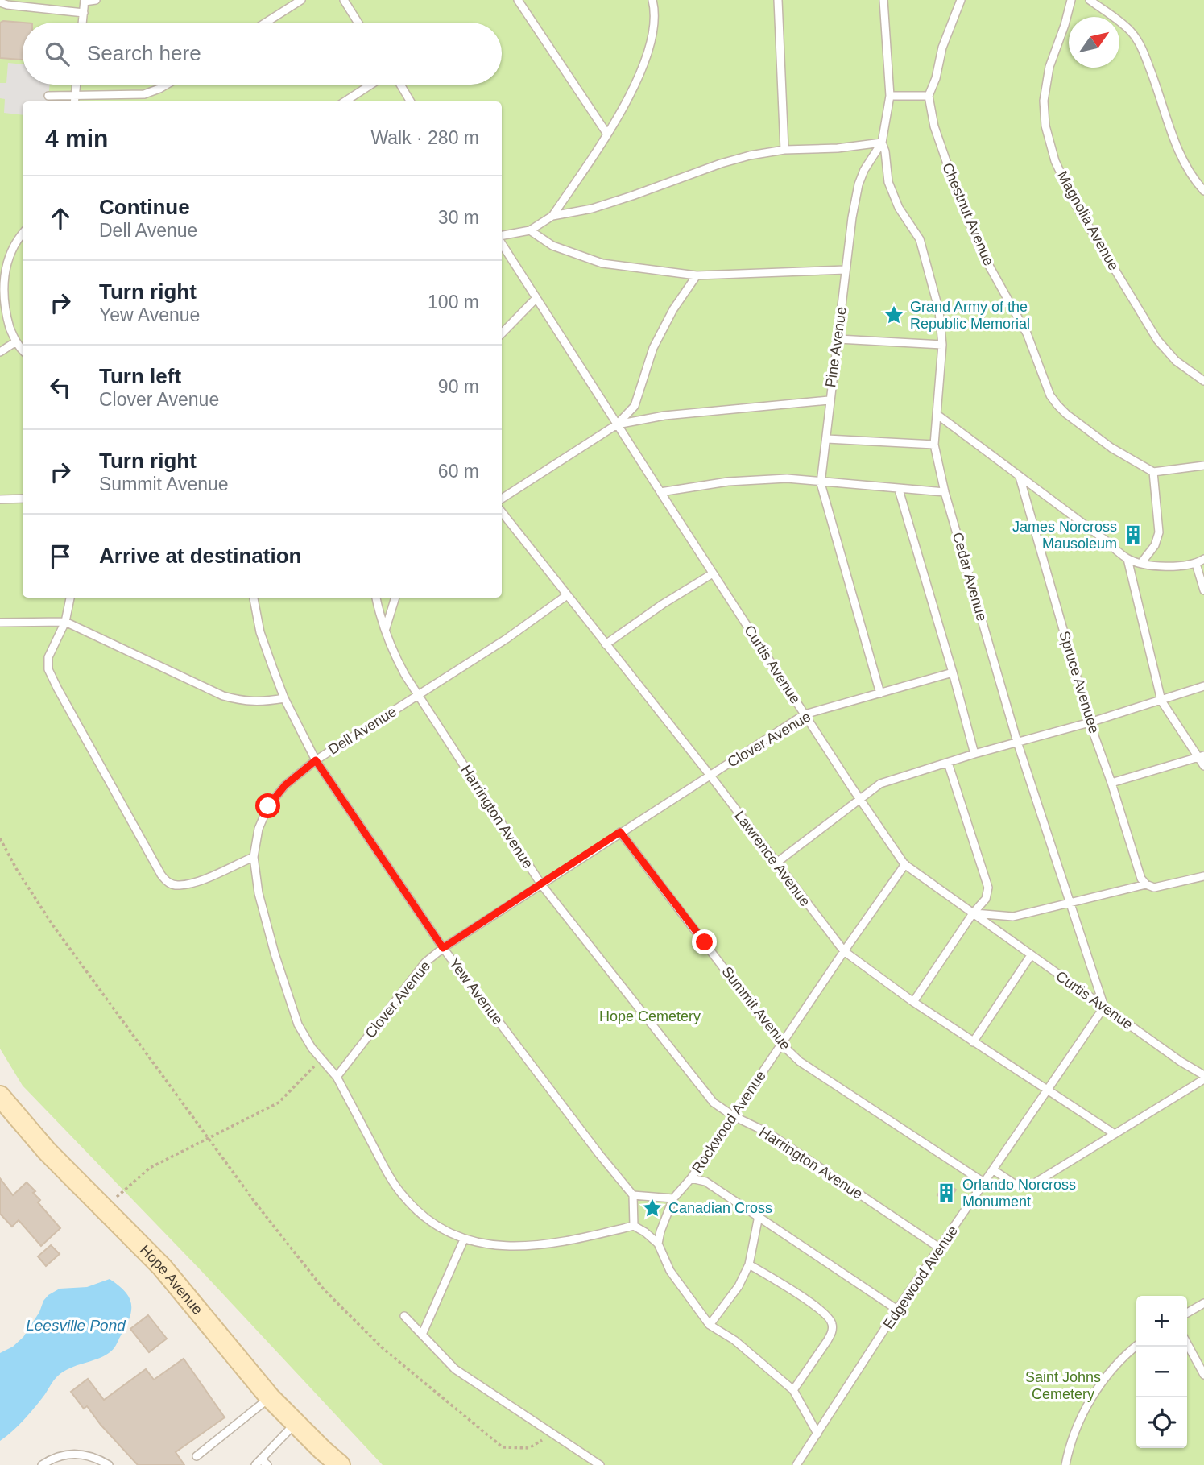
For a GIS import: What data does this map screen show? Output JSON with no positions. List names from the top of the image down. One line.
{"streets":{"main road":["Hope Avenue"],"lane":["Chestnut Avenue","Magnolia Avenue","Pine Avenue","Cedar Avenue","Curtis Avenue","Spruce Avenuee","Dell Avenue","Clover Avenue","Harrington Avenue","Lawrence Avenue","Yew Avenue","Summit Avenue","Rockwood Avenue","Edgewood Avenue"]},"crossings":[["Pine Avenue","Cedar Avenue"],["Pine Avenue","Clover Avenue"],["Cedar Avenue","Curtis Avenue"],["Cedar Avenue","Edgewood Avenue"],["Curtis Avenue","Clover Avenue"],["Curtis Avenue","Rockwood Avenue"],["Curtis Avenue","Edgewood Avenue"],["Dell Avenue","Clover Avenue"],["Dell Avenue","Harrington Avenue"],["Dell Avenue","Lawrence Avenue"],["Dell Avenue","Yew Avenue"],["Clover Avenue","Harrington Avenue"],["Clover Avenue","Lawrence Avenue"],["Clover Avenue","Yew Avenue"],["Clover Avenue","Summit Avenue"],["Harrington Avenue","Rockwood Avenue"],["Harrington Avenue","Edgewood Avenue"],["Lawrence Avenue","Rockwood Avenue"],["Lawrence Avenue","Edgewood Avenue"],["Summit Avenue","Rockwood Avenue"],["Summit Avenue","Edgewood Avenue"]],"water":["Leesville Pond"],"parks":["Hope Cemetery","Saint Johns Cemetery"],"places":{"place":["Grand Army of the Republic Memorial","Canadian Cross"],"building":["James Norcross Mausoleum","Orlando Norcross Monument"]},"north":"top right","page":{"search":"Search here","heading":["4 min","Walk · 280 m"],"list":[["Continue","Dell Avenue","30 m"],["Turn right","Yew Avenue","100 m"],["Turn left","Clover Avenue","90 m"],["Turn right","Summit Avenue","60 m"],"Arrive at destination"],"map_buttons":["+","−"]}}
